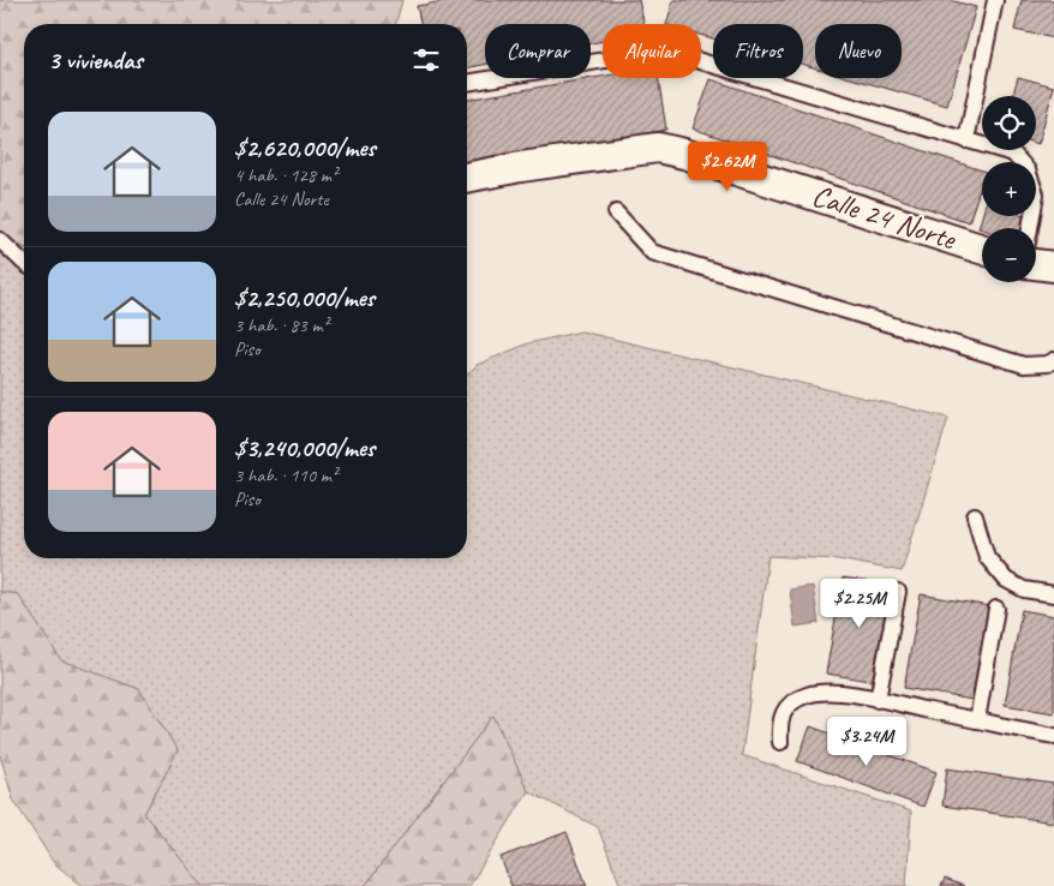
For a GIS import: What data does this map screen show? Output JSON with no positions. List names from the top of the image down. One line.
{"streets":{"street":["Calle 24 Norte"]},"page":{"chip":["Comprar","Alquilar","Filtros","Nuevo"],"heading":"3 viviendas","map_buttons":["+","−"],"list":[{"name":"$2,620,000/mes","note":"4 hab. · 128 m² · Calle 24 Norte"},{"name":"$2,250,000/mes","note":"3 hab. · 83 m² · Piso"},{"name":"$3,240,000/mes","note":"3 hab. · 110 m² · Piso"}],"price":["$2.62M","$2.25M","$3.24M"]}}
